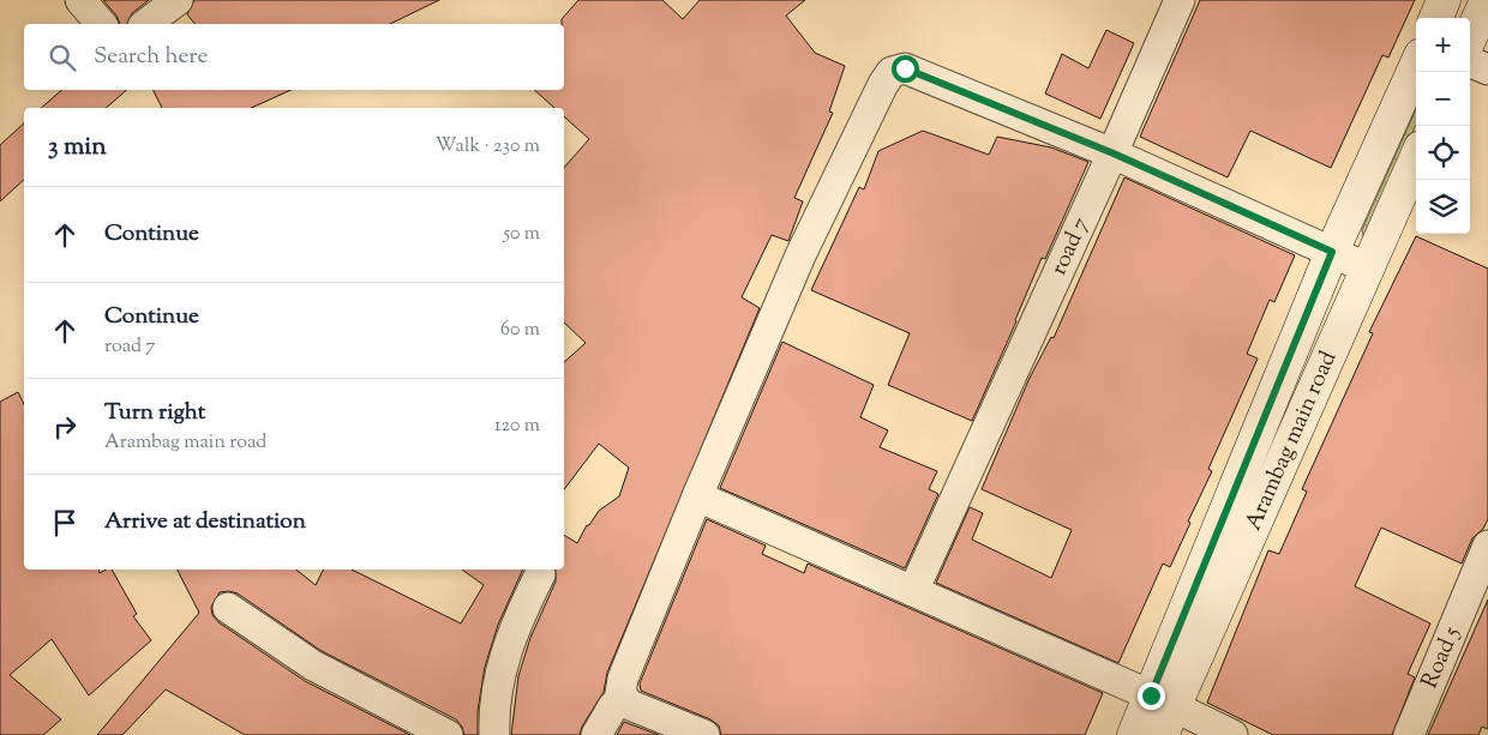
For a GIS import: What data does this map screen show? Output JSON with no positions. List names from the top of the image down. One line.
{"streets":{"street":["road 7","Arambag main road","Road 5"]},"page":{"map_buttons":["+","−"],"search":"Search here","heading":["3 min","Walk · 230 m"],"list":[["Continue","50 m"],["Continue","road 7","60 m"],["Turn right","Arambag main road","120 m"],"Arrive at destination"]}}
